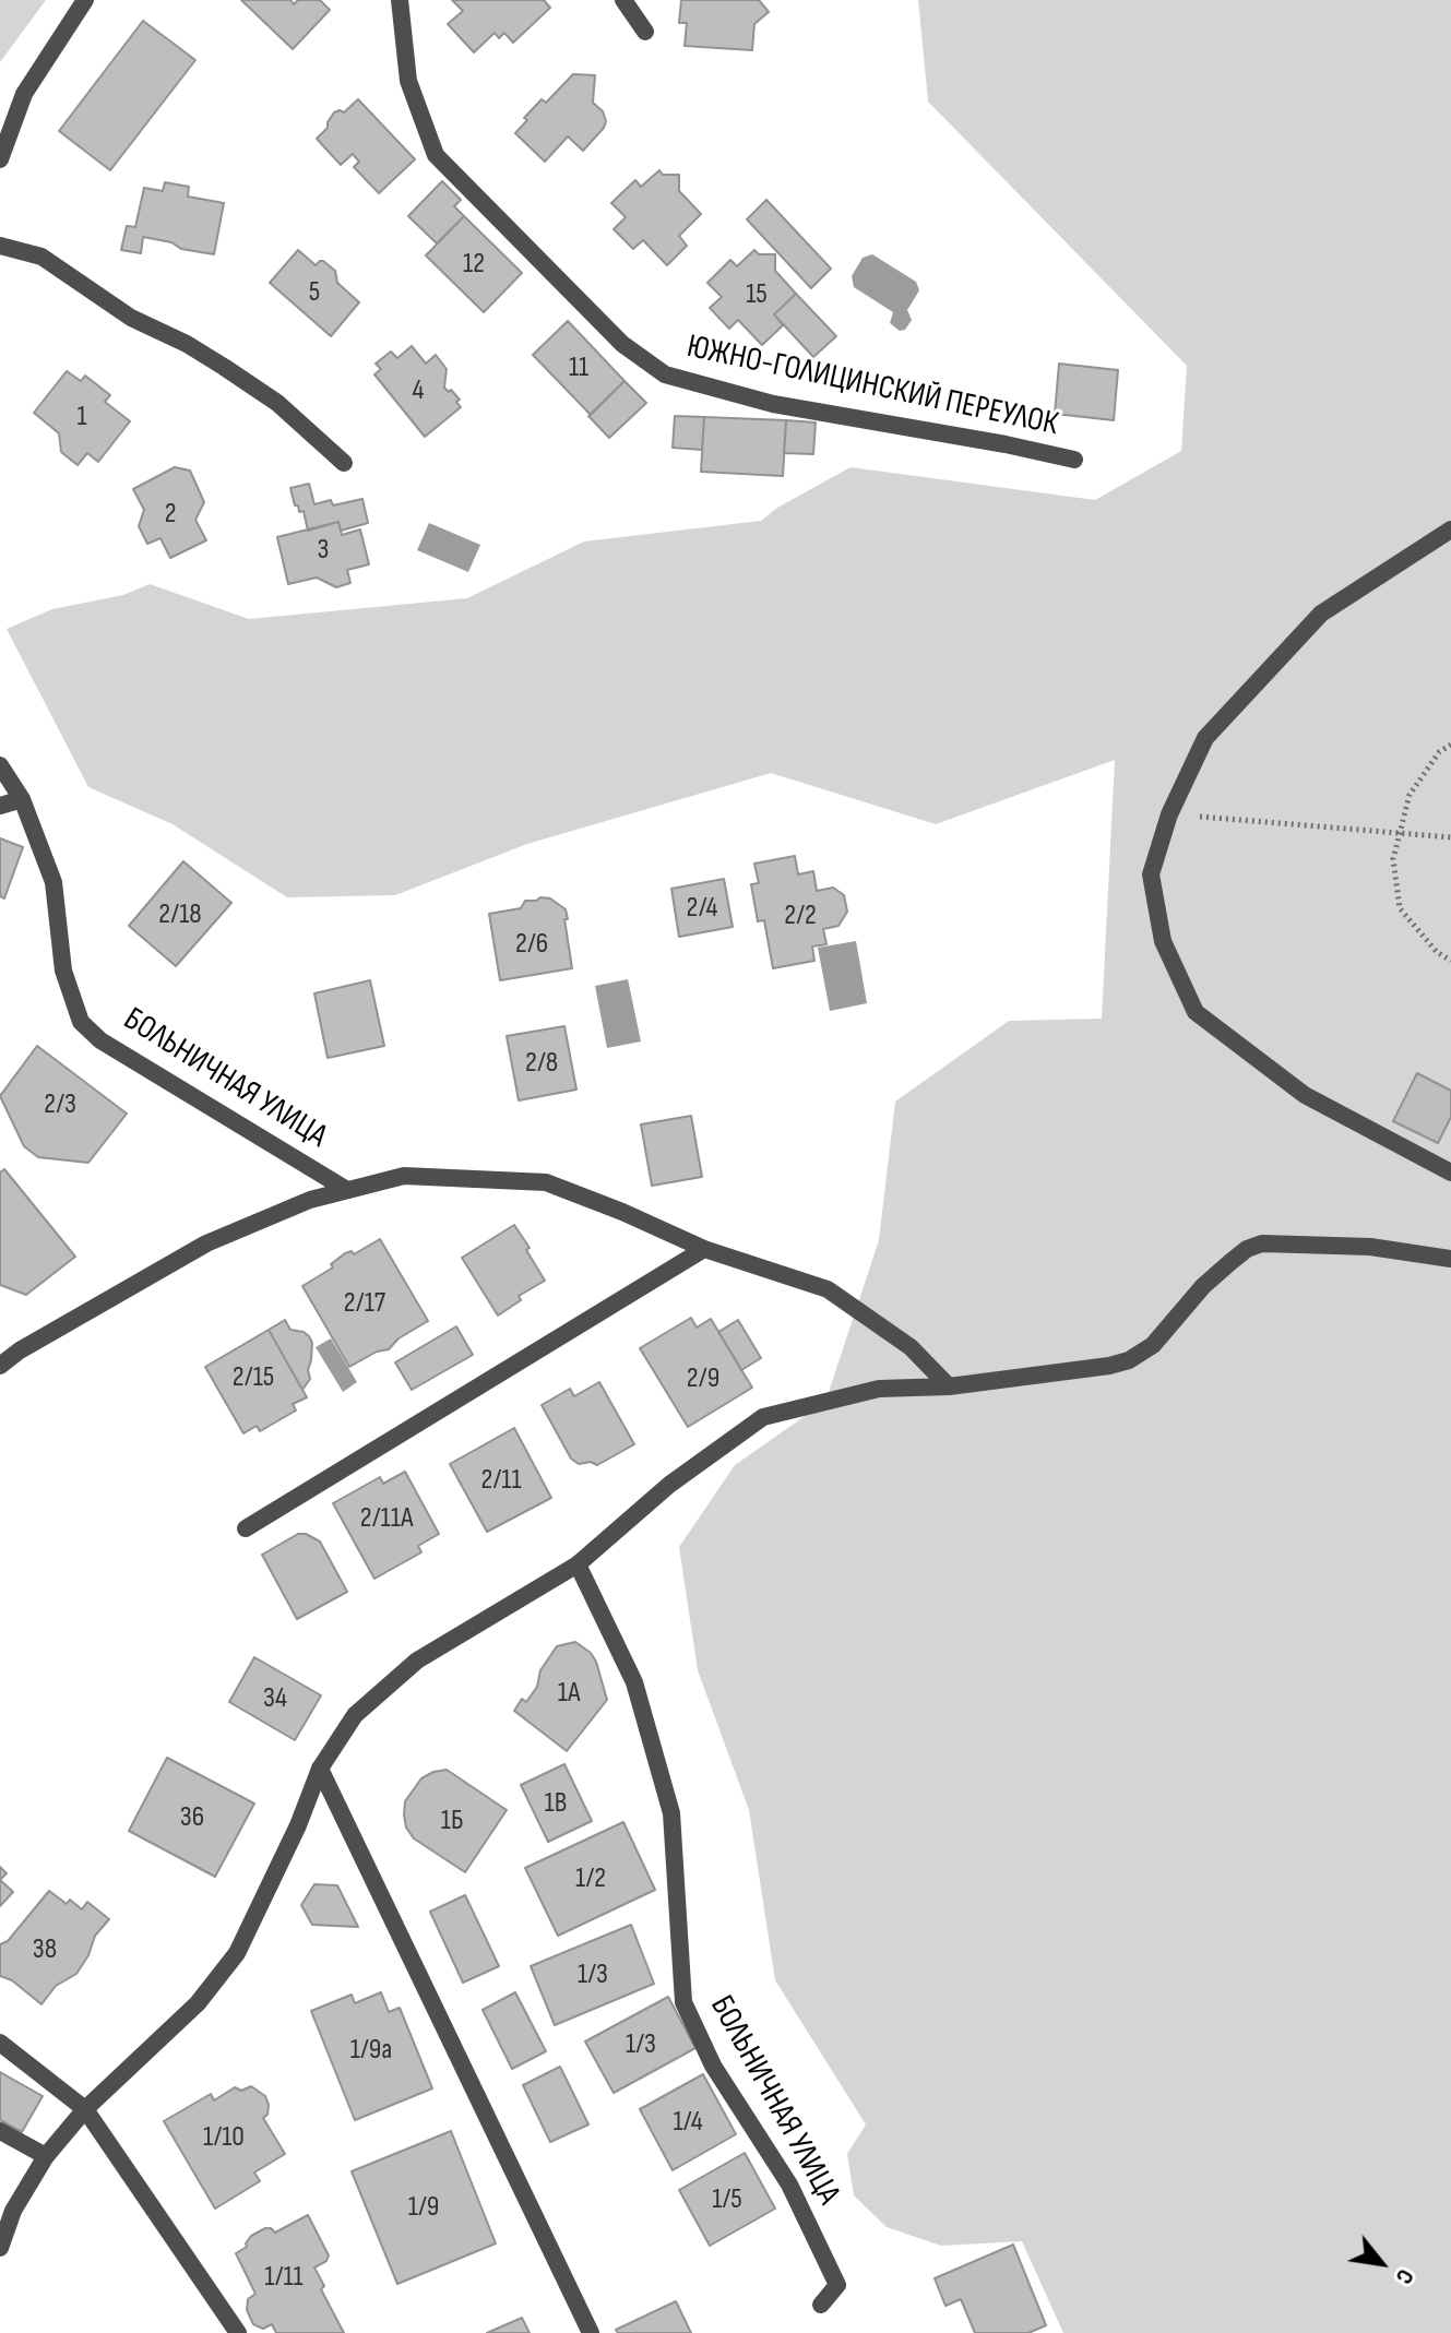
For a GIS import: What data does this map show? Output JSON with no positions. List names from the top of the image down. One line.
{"streets":{"street":["ЮЖНО-ГОЛИЦИНСКИЙ ПЕРЕУЛОК","БОЛЬНИЧНАЯ УЛИЦА"]},"house_numbers":["12","5","15","11","4","1","2","3","2/4","2/18","2/2","2/6","2/8","2/3","2/17","2/15","2/9","2/11","2/11А","1А","34","1В","36","1Б","1/2","38","1/3","1/3","1/9а","1/4","1/10","1/5","1/9","1/11"],"north":"bottom right"}
